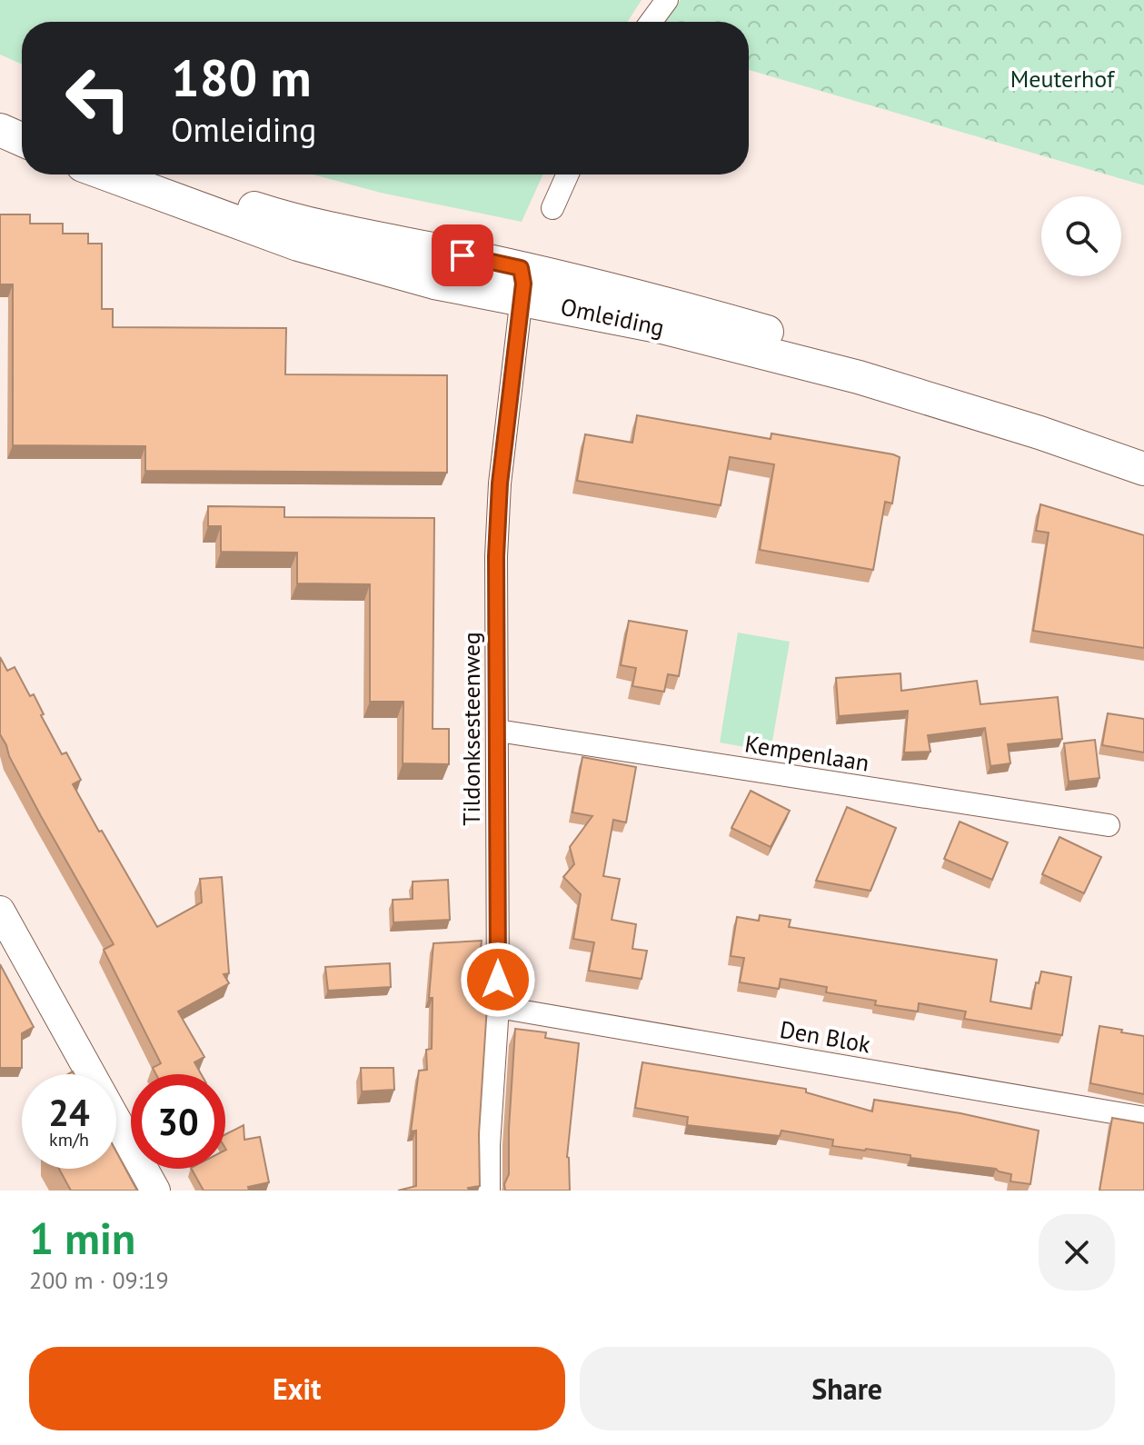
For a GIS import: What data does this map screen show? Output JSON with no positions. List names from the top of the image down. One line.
{"streets":{"main road":["Omleiding"],"street":["Tildonksesteenweg","Kempenlaan","Den Blok"]},"crossings":[["Omleiding","Tildonksesteenweg"],["Tildonksesteenweg","Kempenlaan"],["Tildonksesteenweg","Den Blok"]],"parks":["Meuterhof"],"page":{"turn":["180 m","Omleiding"],"speed":"24 km/h","limit":"30","heading":["1 min","200 m · 09:19"],"buttons":["Exit","Share"]}}
